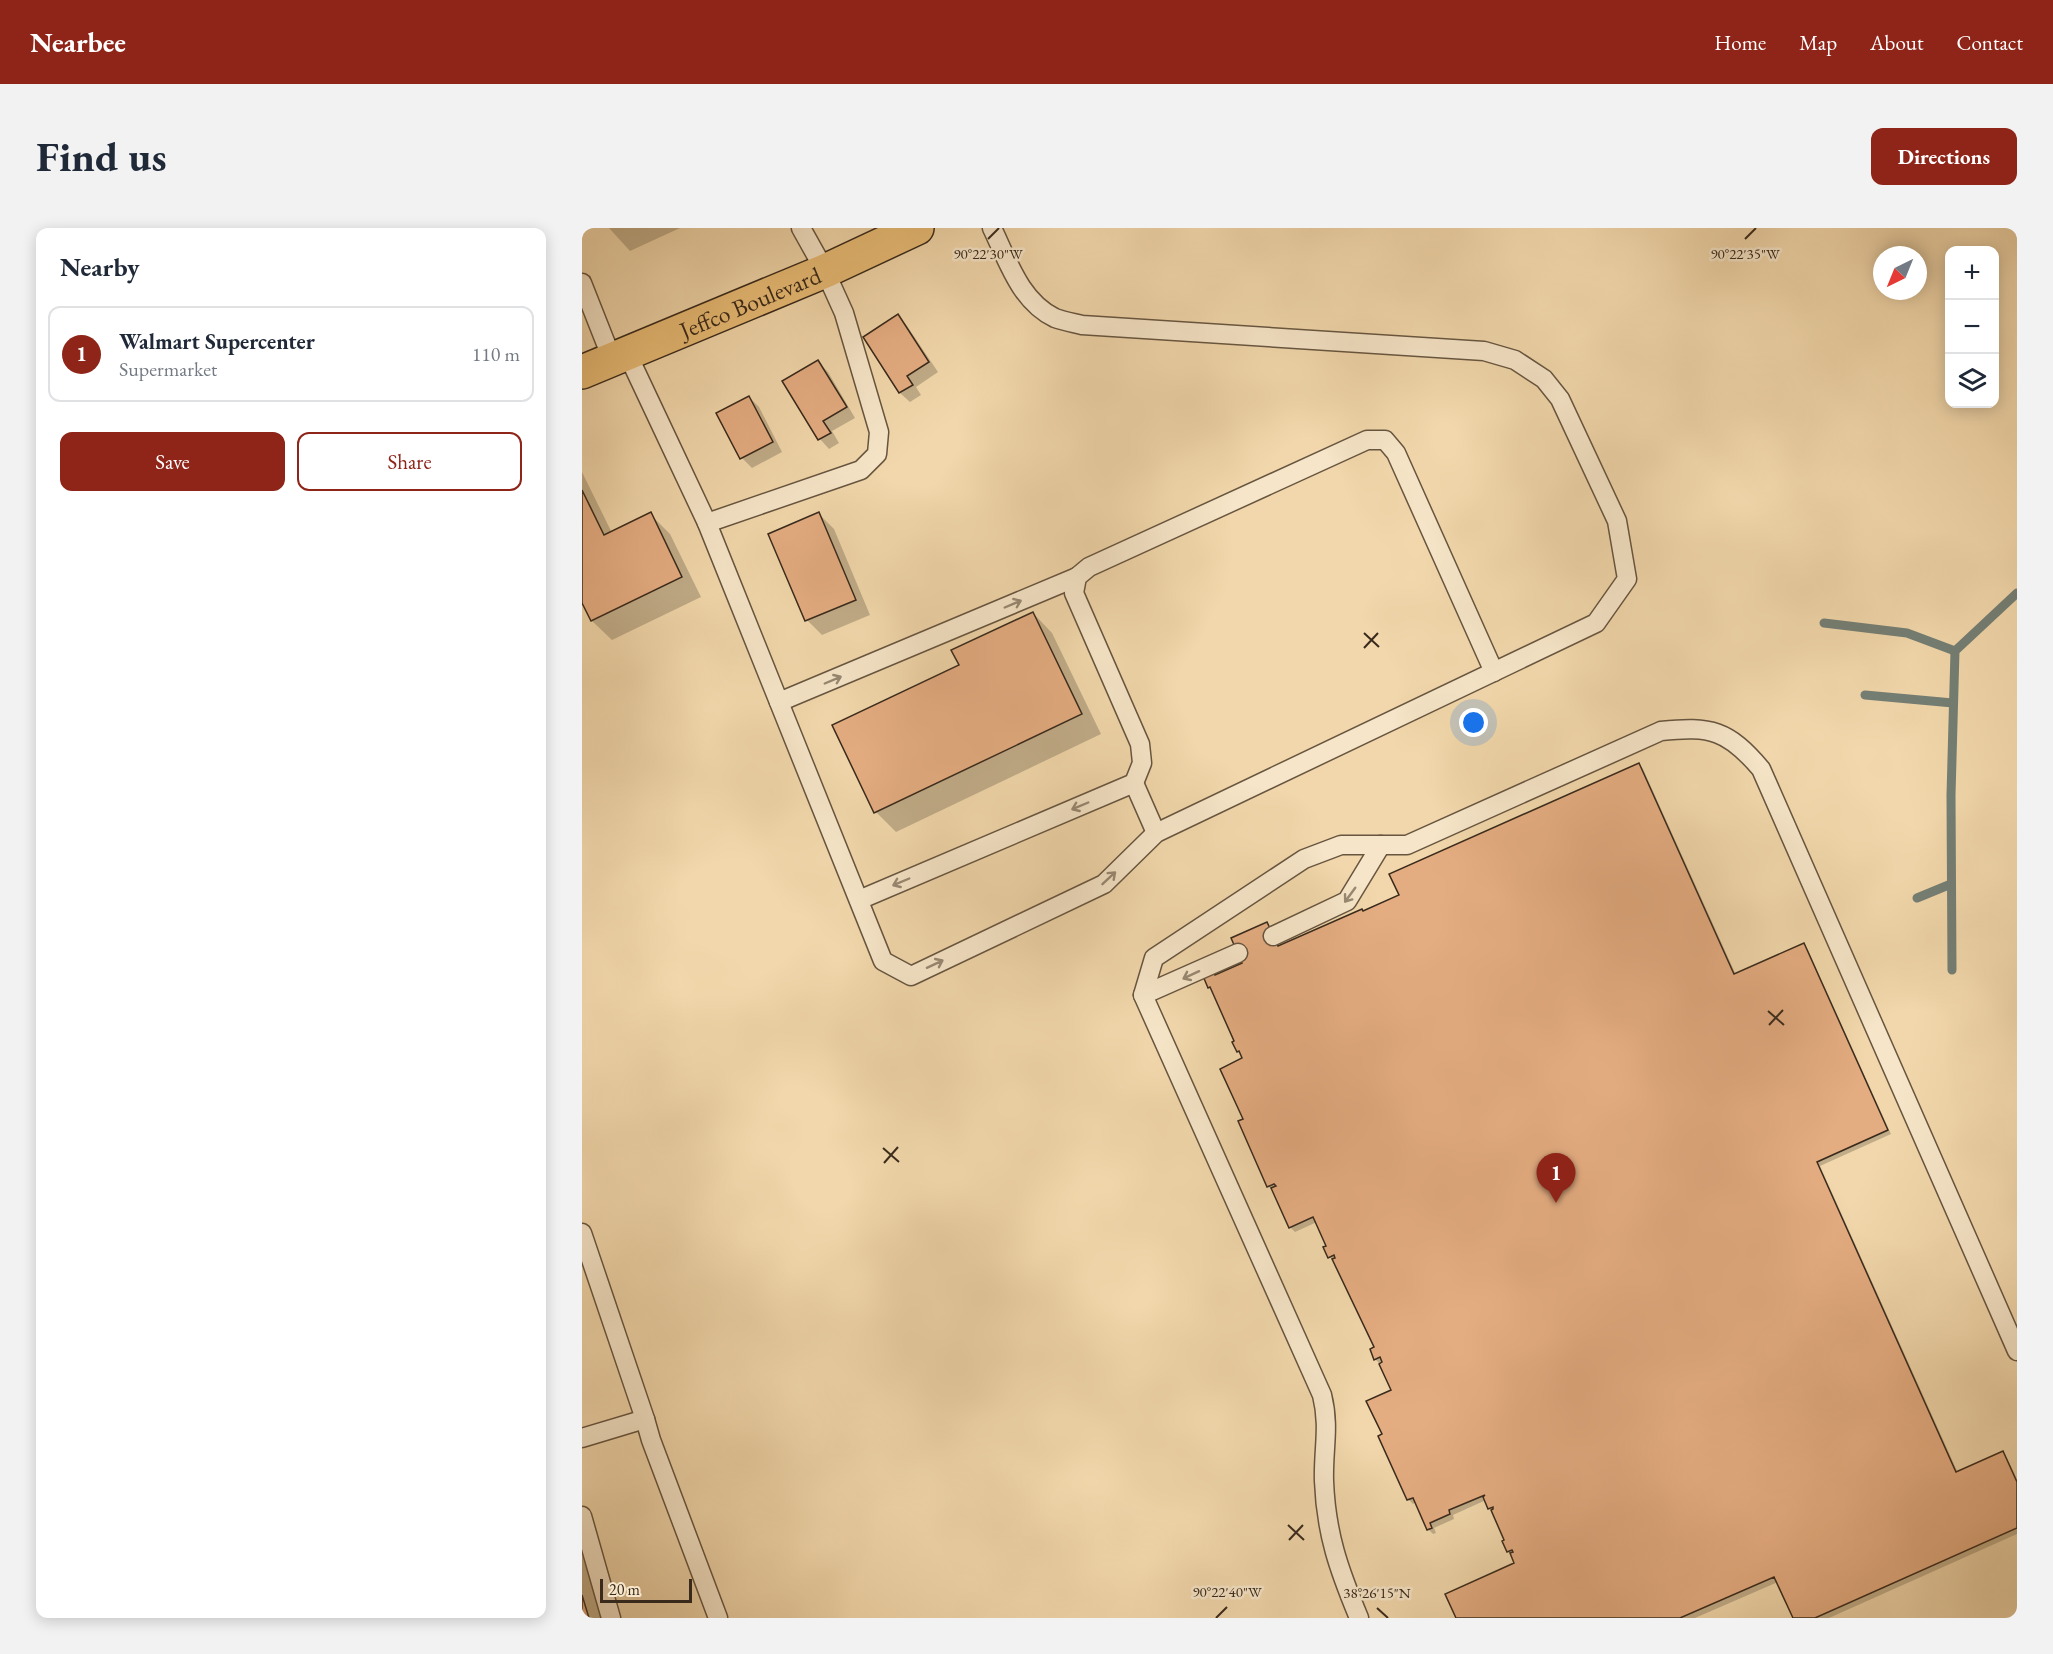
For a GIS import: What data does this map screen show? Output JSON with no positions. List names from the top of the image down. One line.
{"streets":{"main road":["Jeffco Boulevard"]},"scale_bar":"20 m","north":"bottom left","page":{"header":"Nearbee","nav":["Home","Map","About","Contact"],"buttons":["Directions",["Save","Share"]],"title":"Find us","heading":"Nearby","map_buttons":["+","−"],"list":[{"mark":"1","name":"Walmart Supercenter","note":"Supermarket","value":"110 m"}],"pins":"1","scale":"20 m"},"coordinates":["90°22'30\"W","90°22'35\"W","90°22'40\"W","38°26'15\"N"]}
